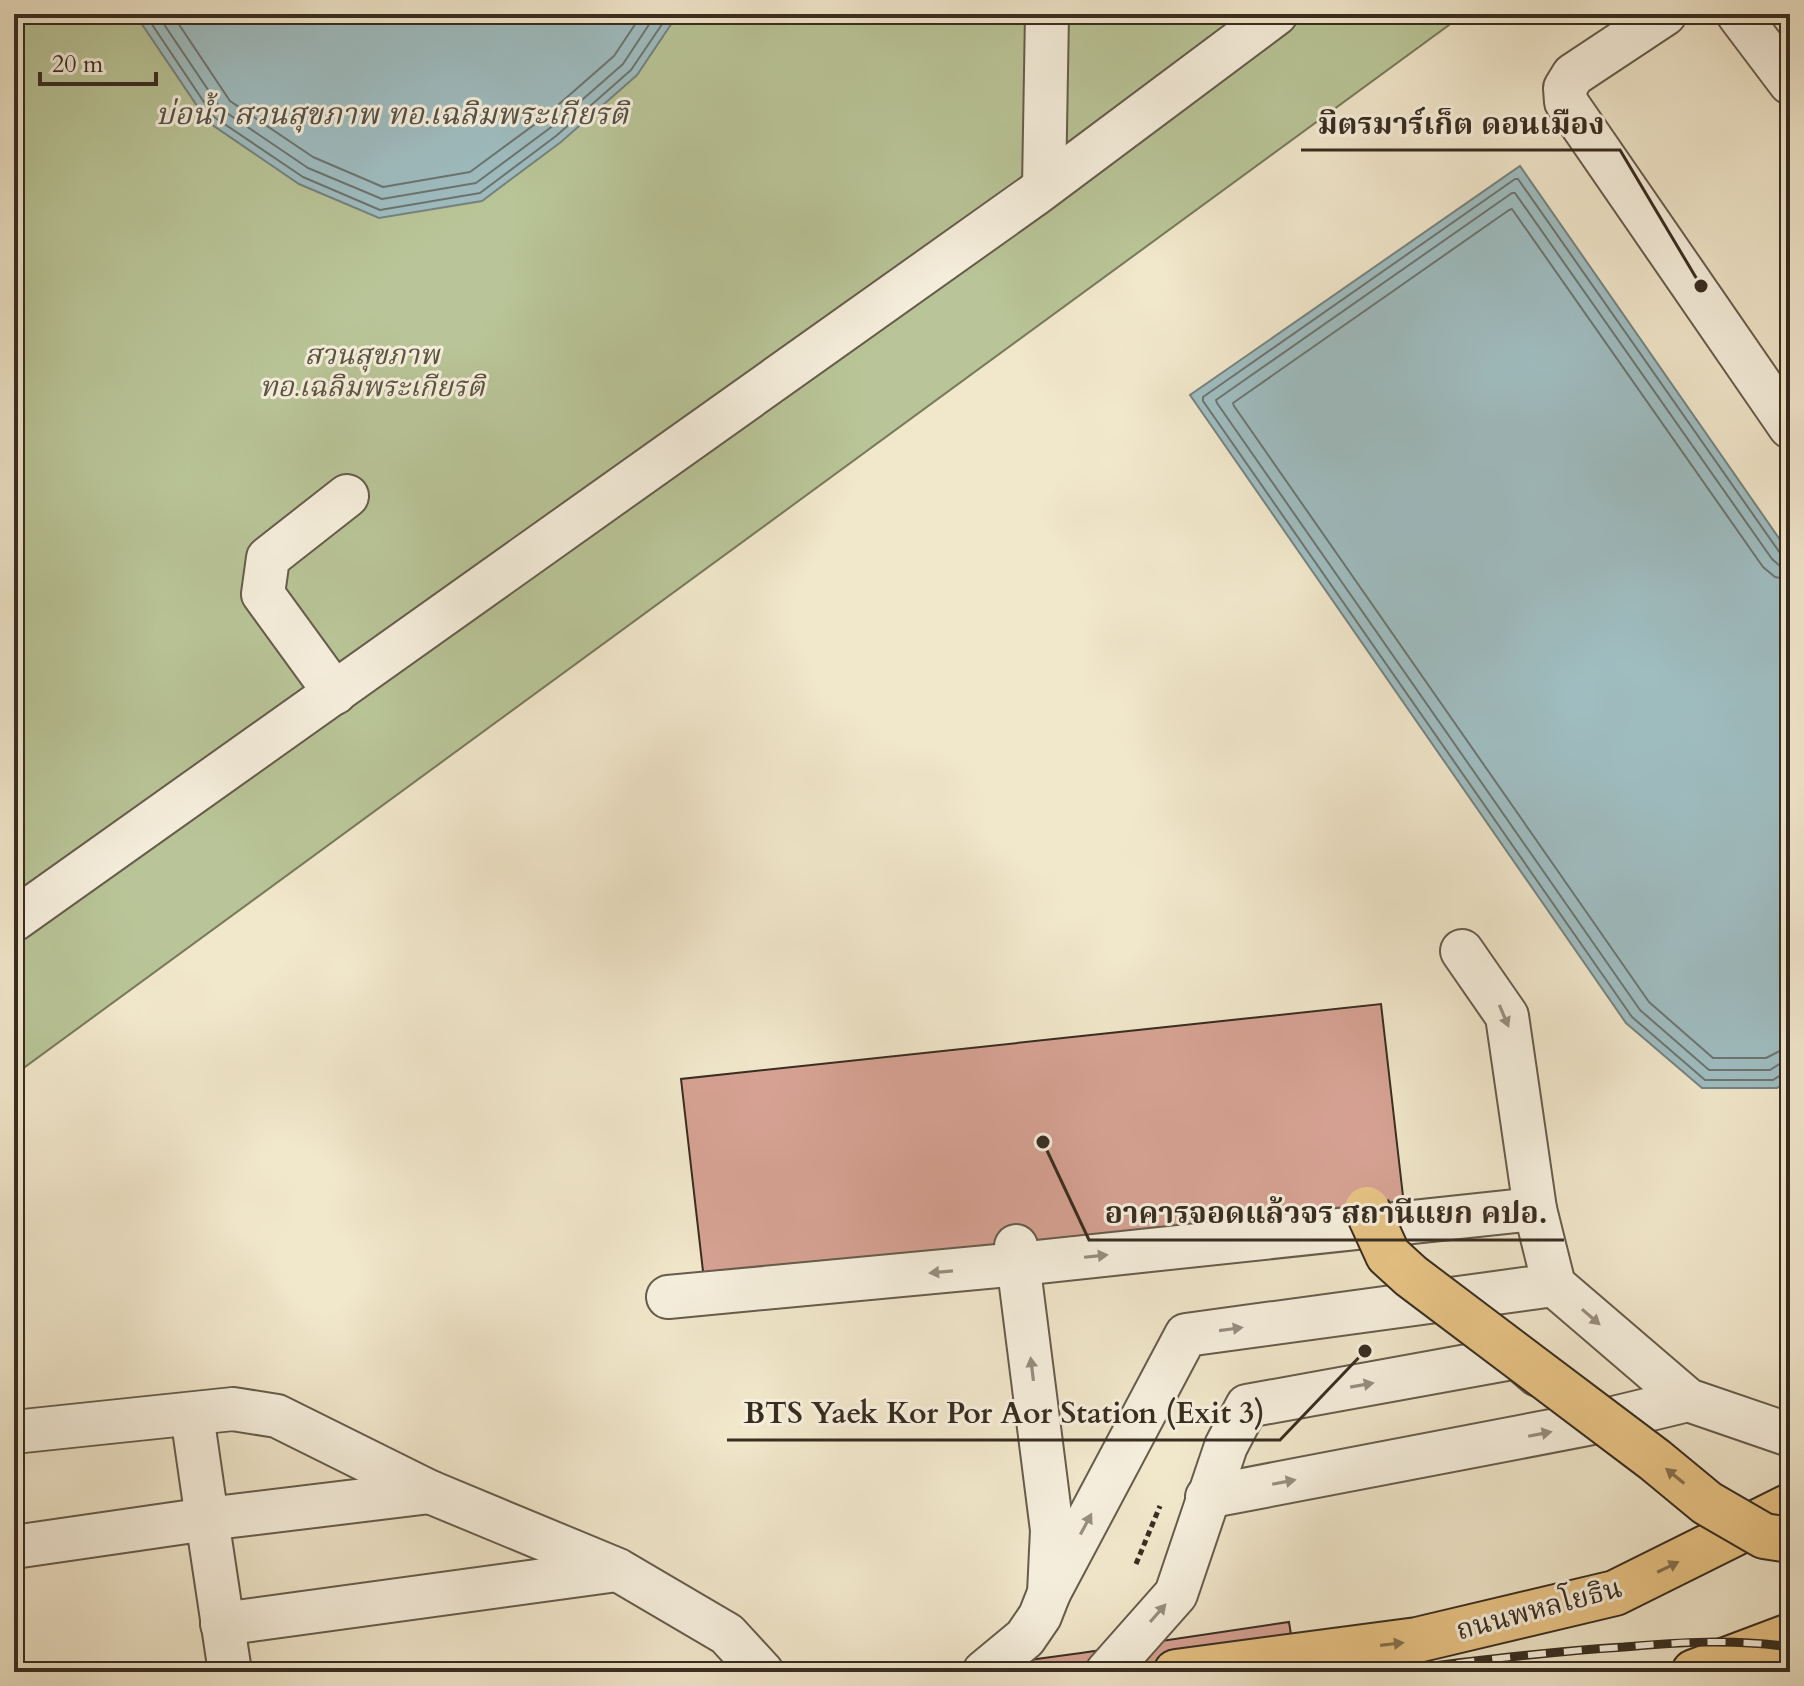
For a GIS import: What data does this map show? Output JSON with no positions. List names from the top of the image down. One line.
{"streets":{"main road":["ถนนพหลโยธิน"]},"one_way":["ถนนพหลโยธิน"],"water":["บ่อน้ำ สวนสุขภาพ ทอ.เฉลิมพระเกียรติ"],"parks":["สวนสุขภาพ ทอ.เฉลิมพระเกียรติ"],"places":["มิตรมาร์เก็ต ดอนเมือง","อาคารจอดแล้วจร สถานีแยก คปอ.","BTS Yaek Kor Por Aor Station (Exit 3)"],"scale_bar":"20 m"}
